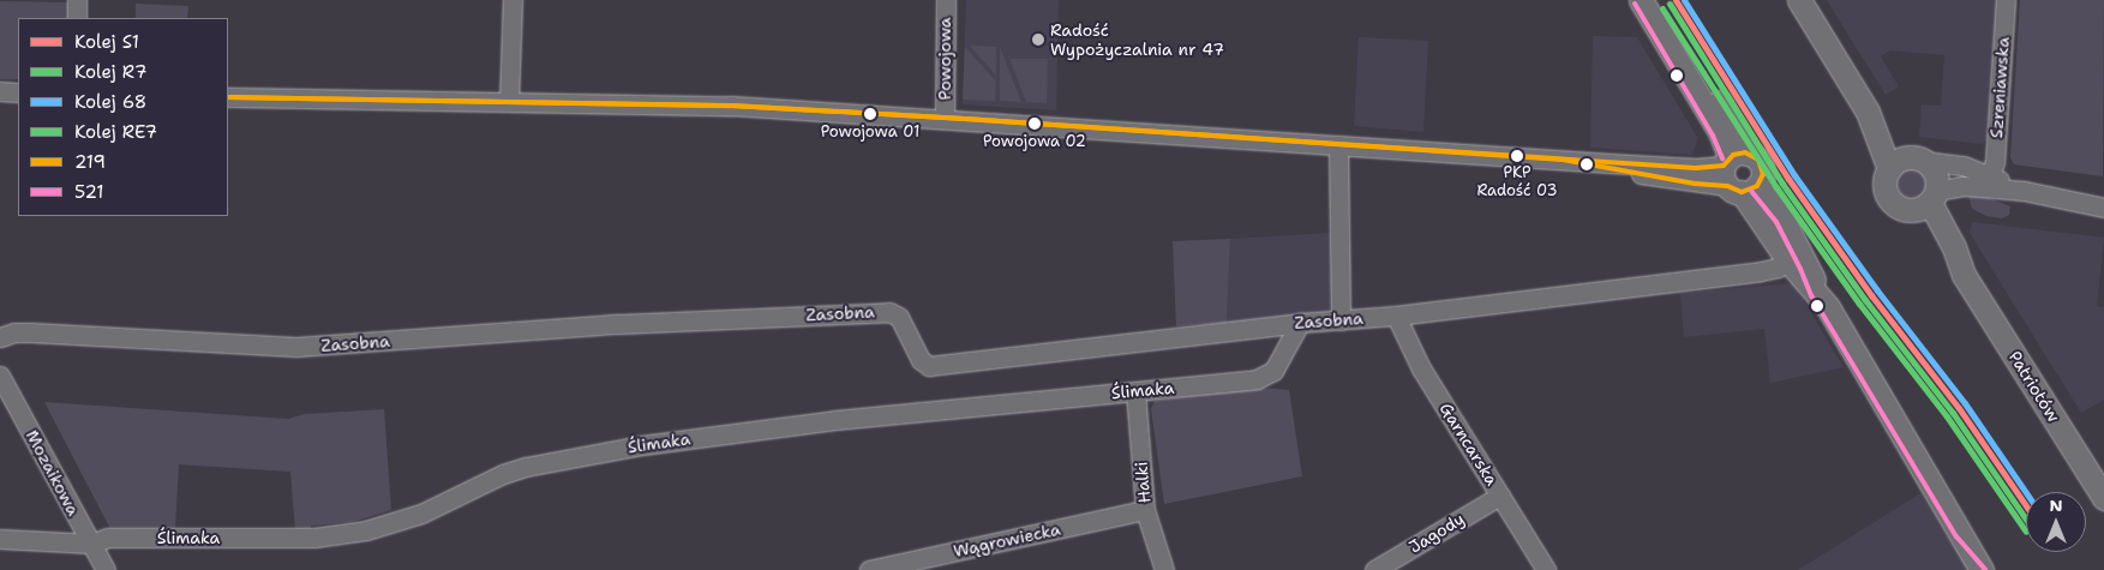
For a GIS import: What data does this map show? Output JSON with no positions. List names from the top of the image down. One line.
{"streets":{"main road":["Patriotów"],"street":["Powojowa","Szreniawska","Zasobna","Ślimaka","Garncarska","Mozaikowa","Halki","Jagody","Wągrowiecka"]},"crossings":[["Zasobna","Ślimaka"],["Zasobna","Garncarska"],["Ślimaka","Mozaikowa"],["Ślimaka","Halki"],["Garncarska","Jagody"],["Halki","Wągrowiecka"]],"places":["Radość Wypożyczalnia nr 47","Powojowa 01","Powojowa 02","PKP Radość 03"],"lines":["rail line S1","rail line 68","rail line R7","transit line 521","rail line RE7","transit line 219"],"legend":["Kolej S1","Kolej R7","Kolej 68","Kolej RE7","219","521"],"north":"top"}
